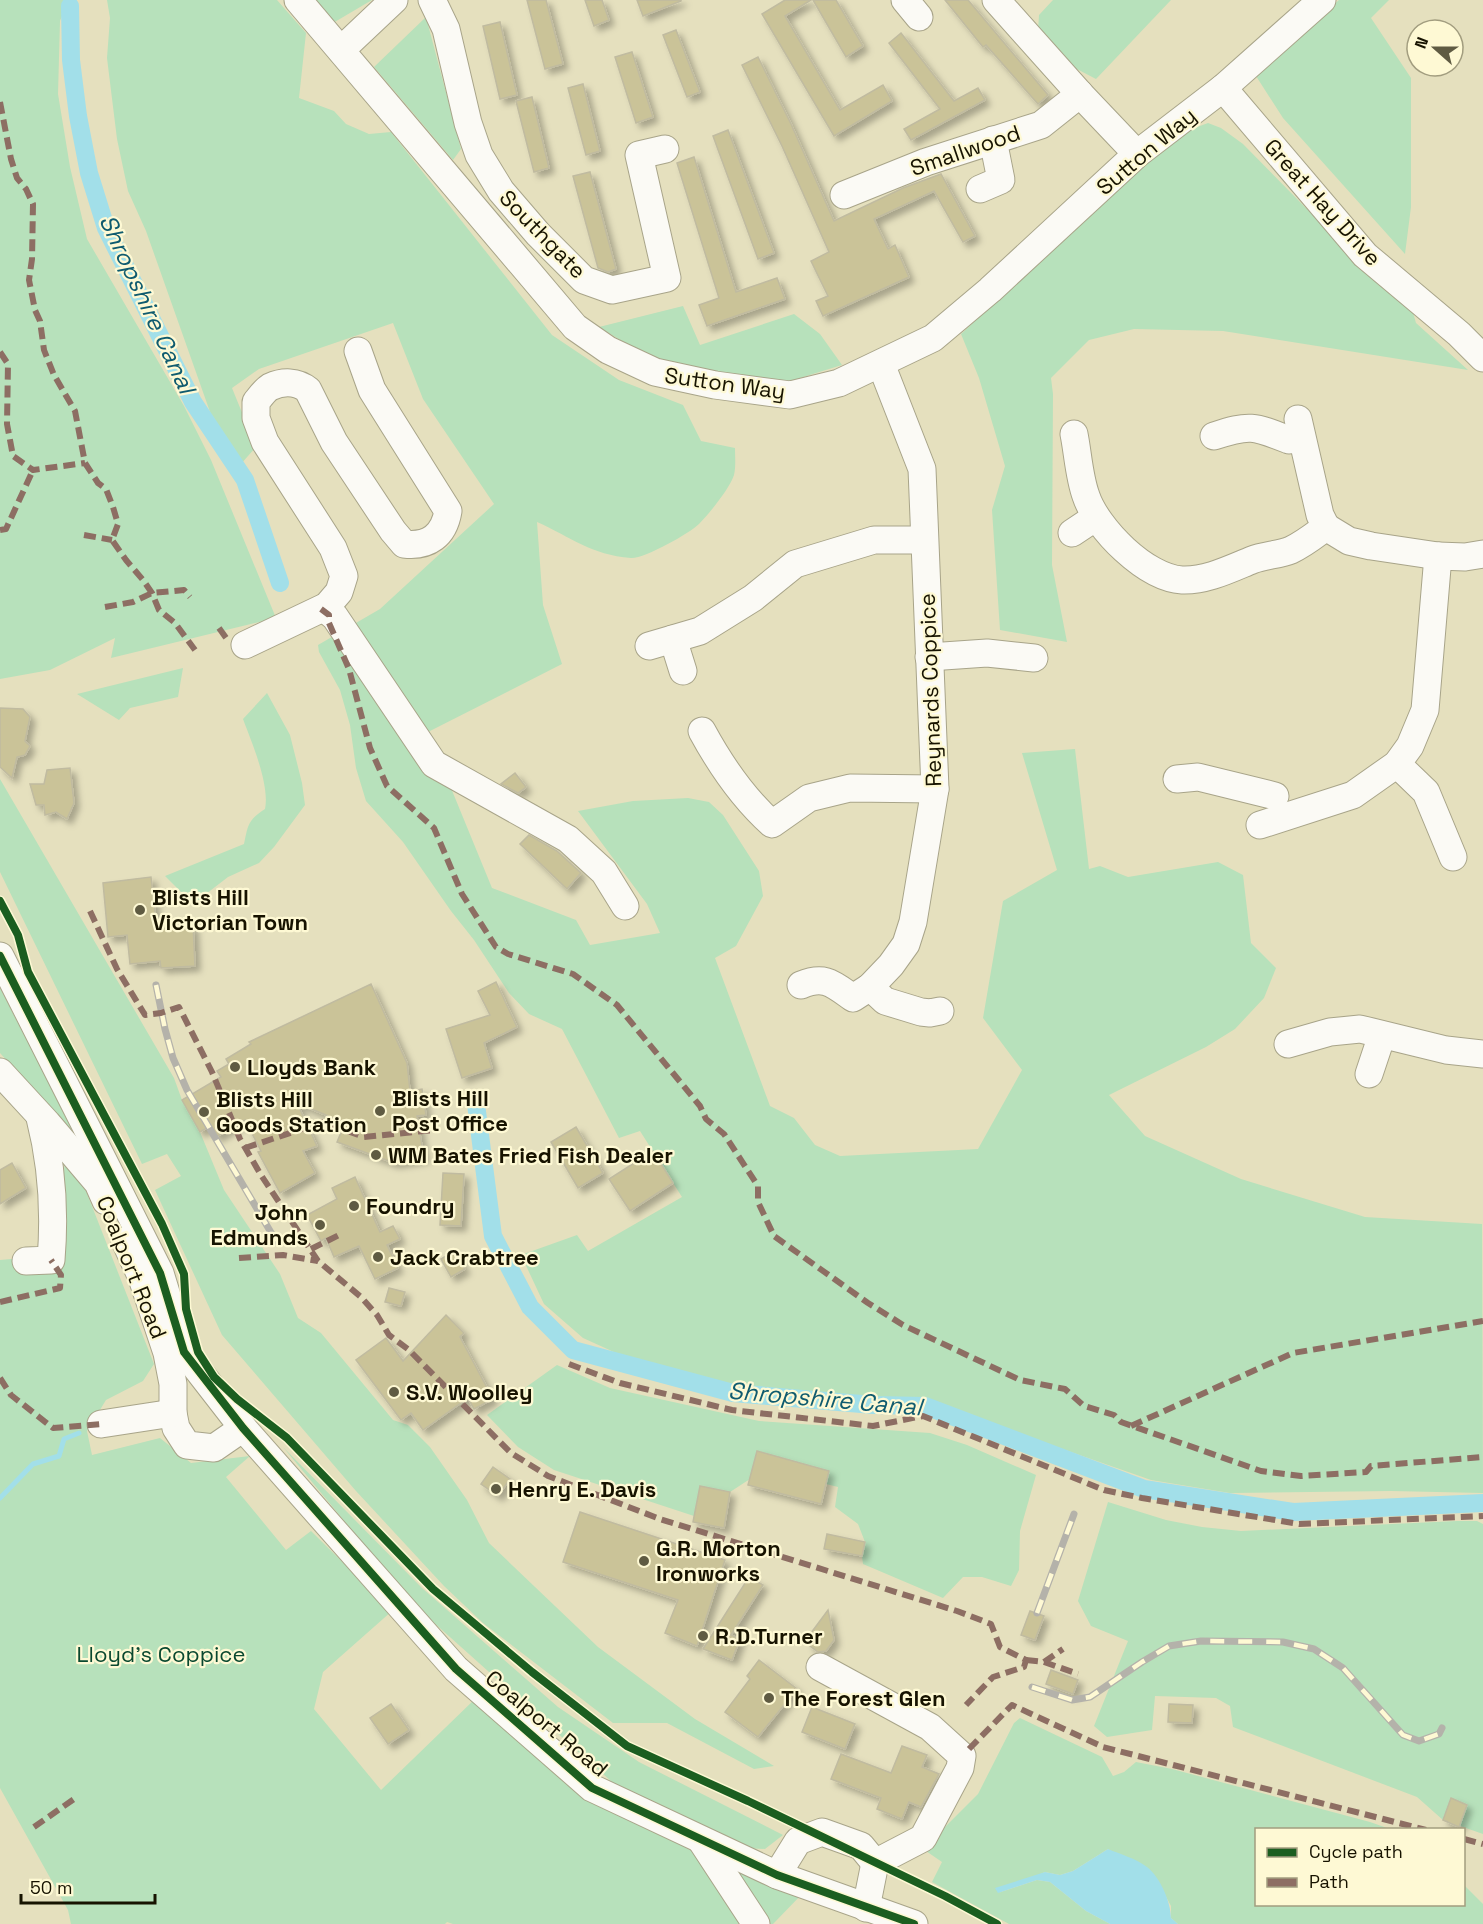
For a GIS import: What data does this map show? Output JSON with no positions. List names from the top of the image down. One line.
{"streets":{"street":["Smallwood","Sutton Way","Great Hay Drive","Southgate","Reynards Coppice","Coalport Road"]},"crossings":[["Sutton Way","Great Hay Drive"],["Sutton Way","Reynards Coppice"]],"water":["Shropshire Canal"],"parks":["Lloyd's Coppice"],"places":["Blists Hill Victorian Town","Lloyds Bank","Blists Hill Post Office","Blists Hill Goods Station","WM Bates Fried Fish Dealer","Foundry","John Edmunds","Jack Crabtree","S.V. Woolley","Henry E. Davis","G.R. Morton Ironworks","R.D.Turner","The Forest Glen"],"legend":["Cycle path","Path"],"scale_bar":"50 m","north":"left"}
